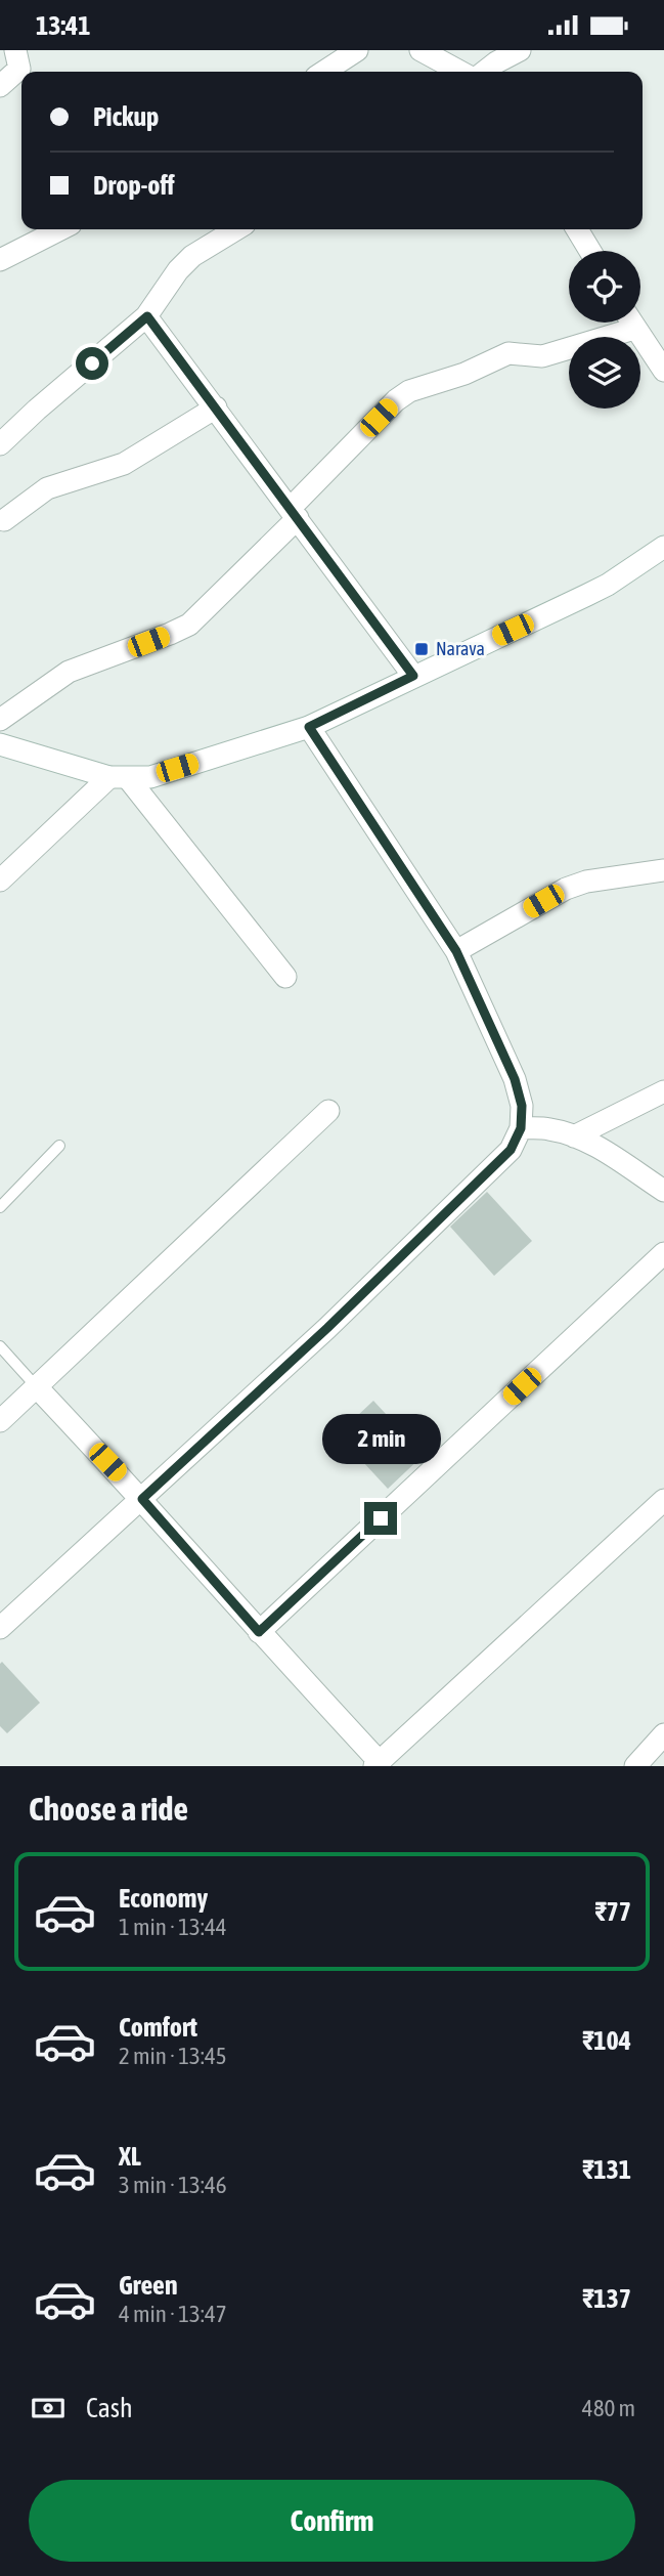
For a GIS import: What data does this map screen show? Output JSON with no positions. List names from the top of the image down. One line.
{"places":{"transit":["Narava"]},"page":{"status":"13:41","banner":["Pickup","Drop-off"],"bubble":"2 min","heading":"Choose a ride","list":[{"name":"Economy","note":"1 min · 13:44","value":"₹77"},{"name":"Comfort","note":"2 min · 13:45","value":"₹104"},{"name":"XL","note":"3 min · 13:46","value":"₹131"},{"name":"Green","note":"4 min · 13:47","value":"₹137"}],"pay":["Cash","480 m"],"buttons":"Confirm"}}
